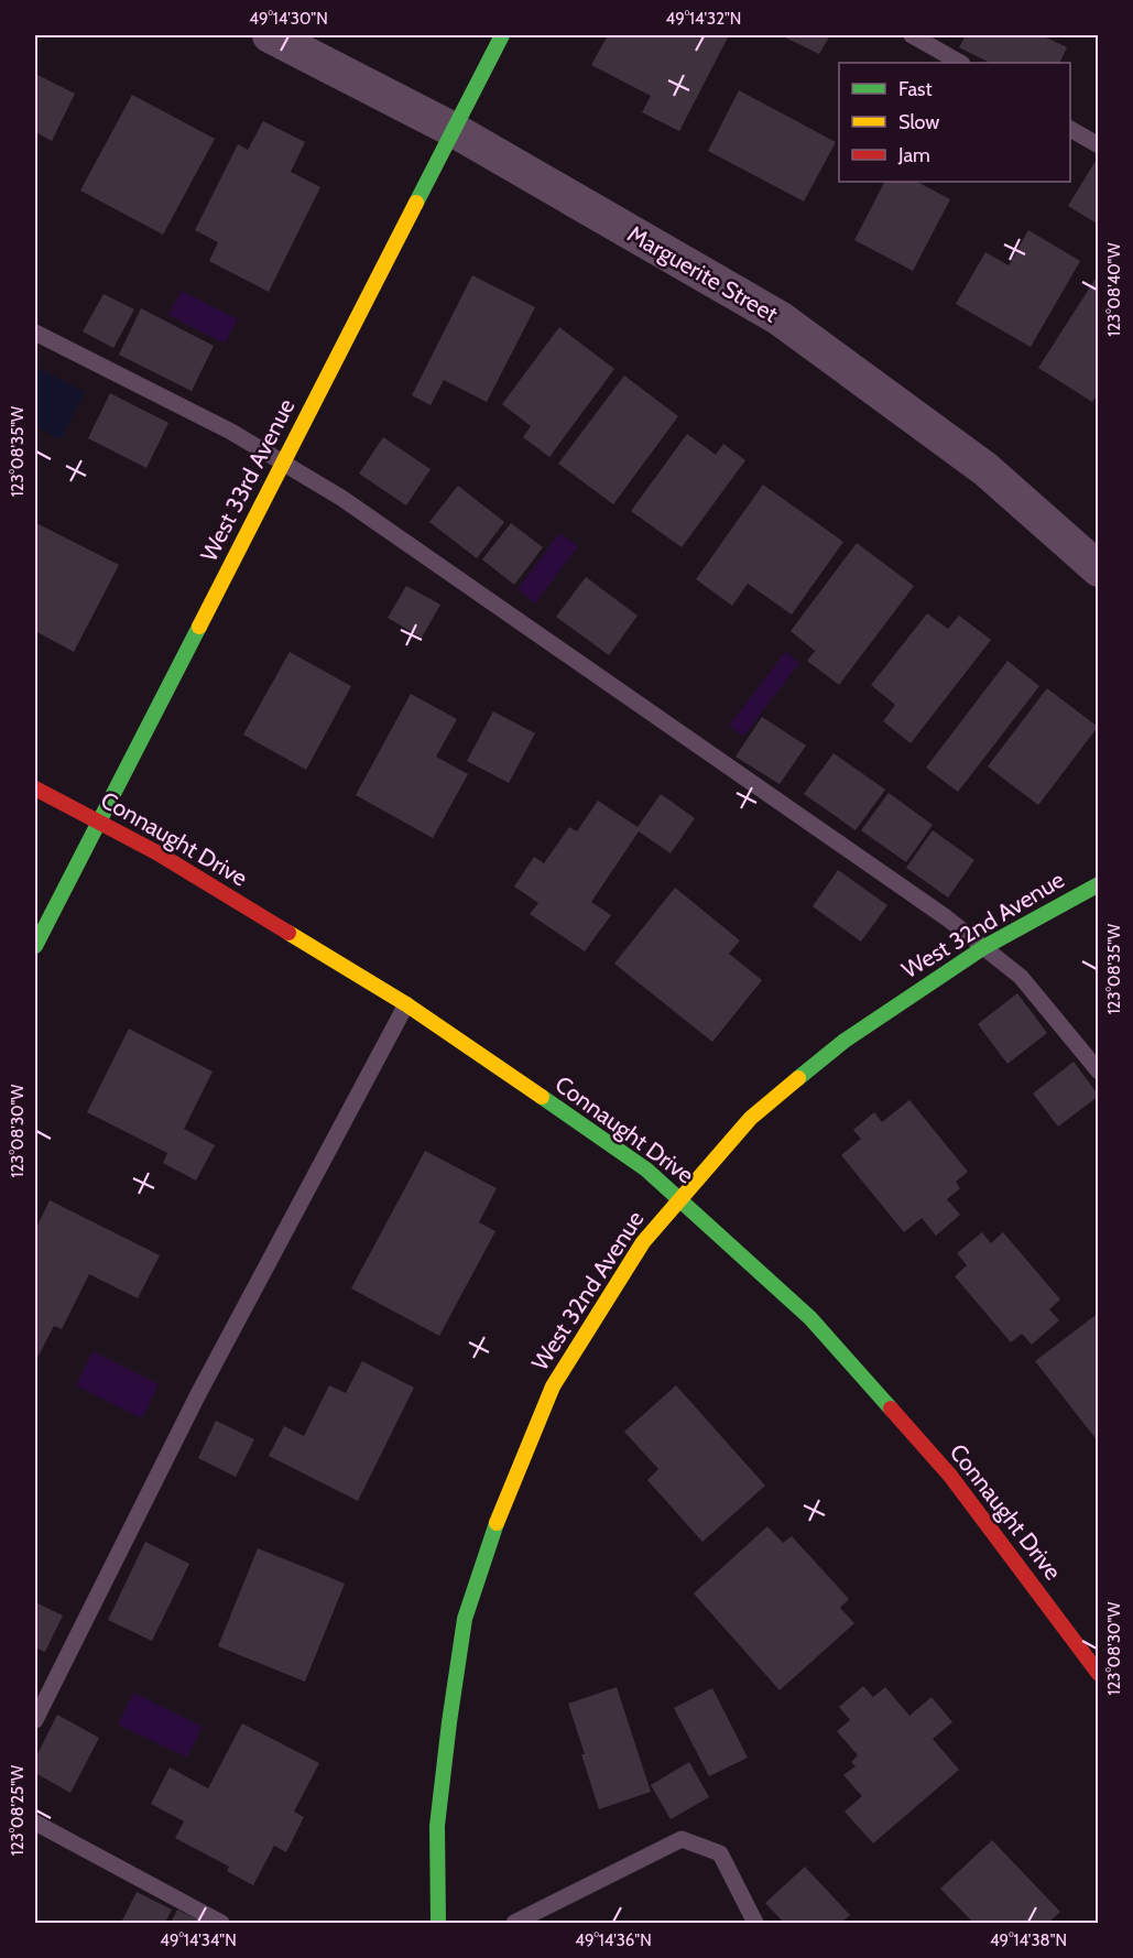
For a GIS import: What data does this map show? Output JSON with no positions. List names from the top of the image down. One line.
{"streets":{"street":["Marguerite Street","West 33rd Avenue","Connaught Drive","West 32nd Avenue"]},"crossings":[["Marguerite Street","West 33rd Avenue"],["West 33rd Avenue","Connaught Drive"],["Connaught Drive","West 32nd Avenue"]],"legend":["Fast","Slow","Jam"],"coordinates":["49°14'30\"N","49°14'32\"N","123°08'40\"W","123°08'35\"W","123°08'30\"W","123°08'25\"W","49°14'34\"N","49°14'36\"N","49°14'38\"N"]}
